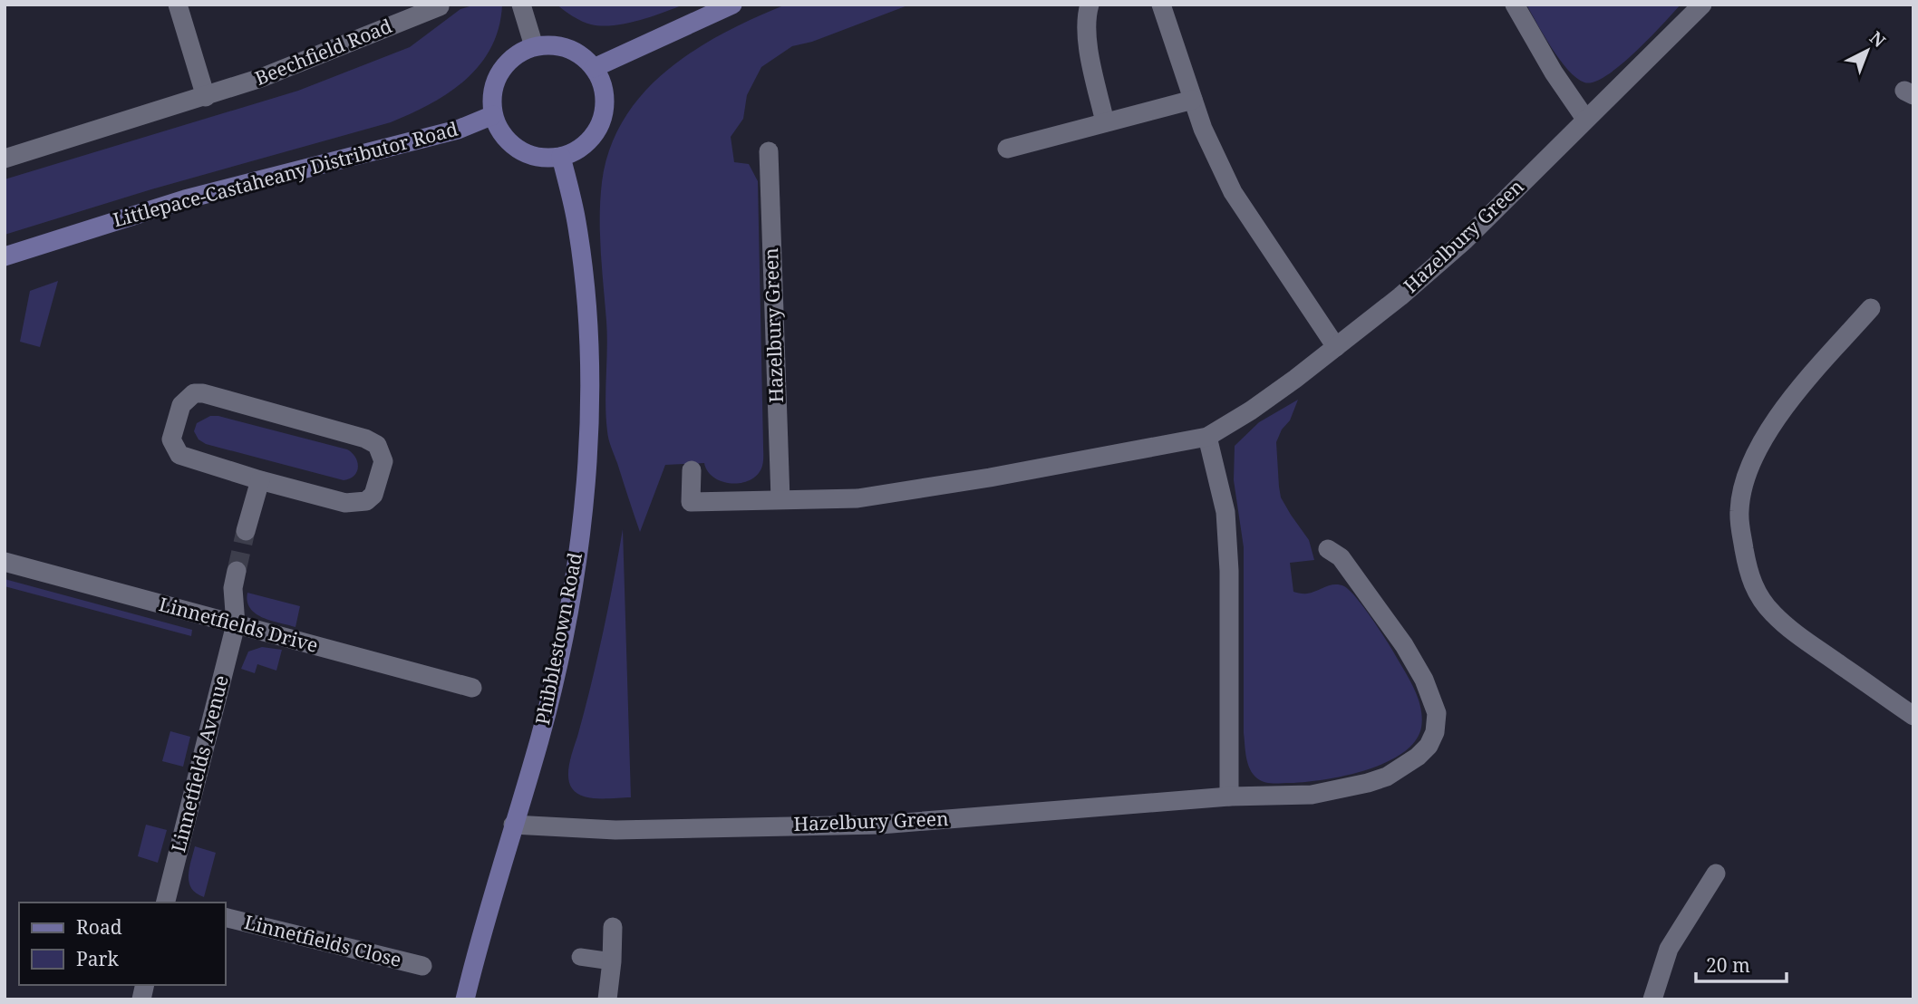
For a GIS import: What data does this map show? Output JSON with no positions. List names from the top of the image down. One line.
{"streets":{"street":["Beechfield Road","Littlepace-Castaheany Distributor Road","Hazelbury Green","Linnetfields Drive","Phibblestown Road","Linnetfields Avenue","Linnetfields Close"]},"crossings":[["Littlepace-Castaheany Distributor Road","Phibblestown Road"],["Hazelbury Green","Phibblestown Road"],["Linnetfields Drive","Linnetfields Avenue"]],"legend":["Road","Park"],"scale_bar":"20 m","north":"top right"}
